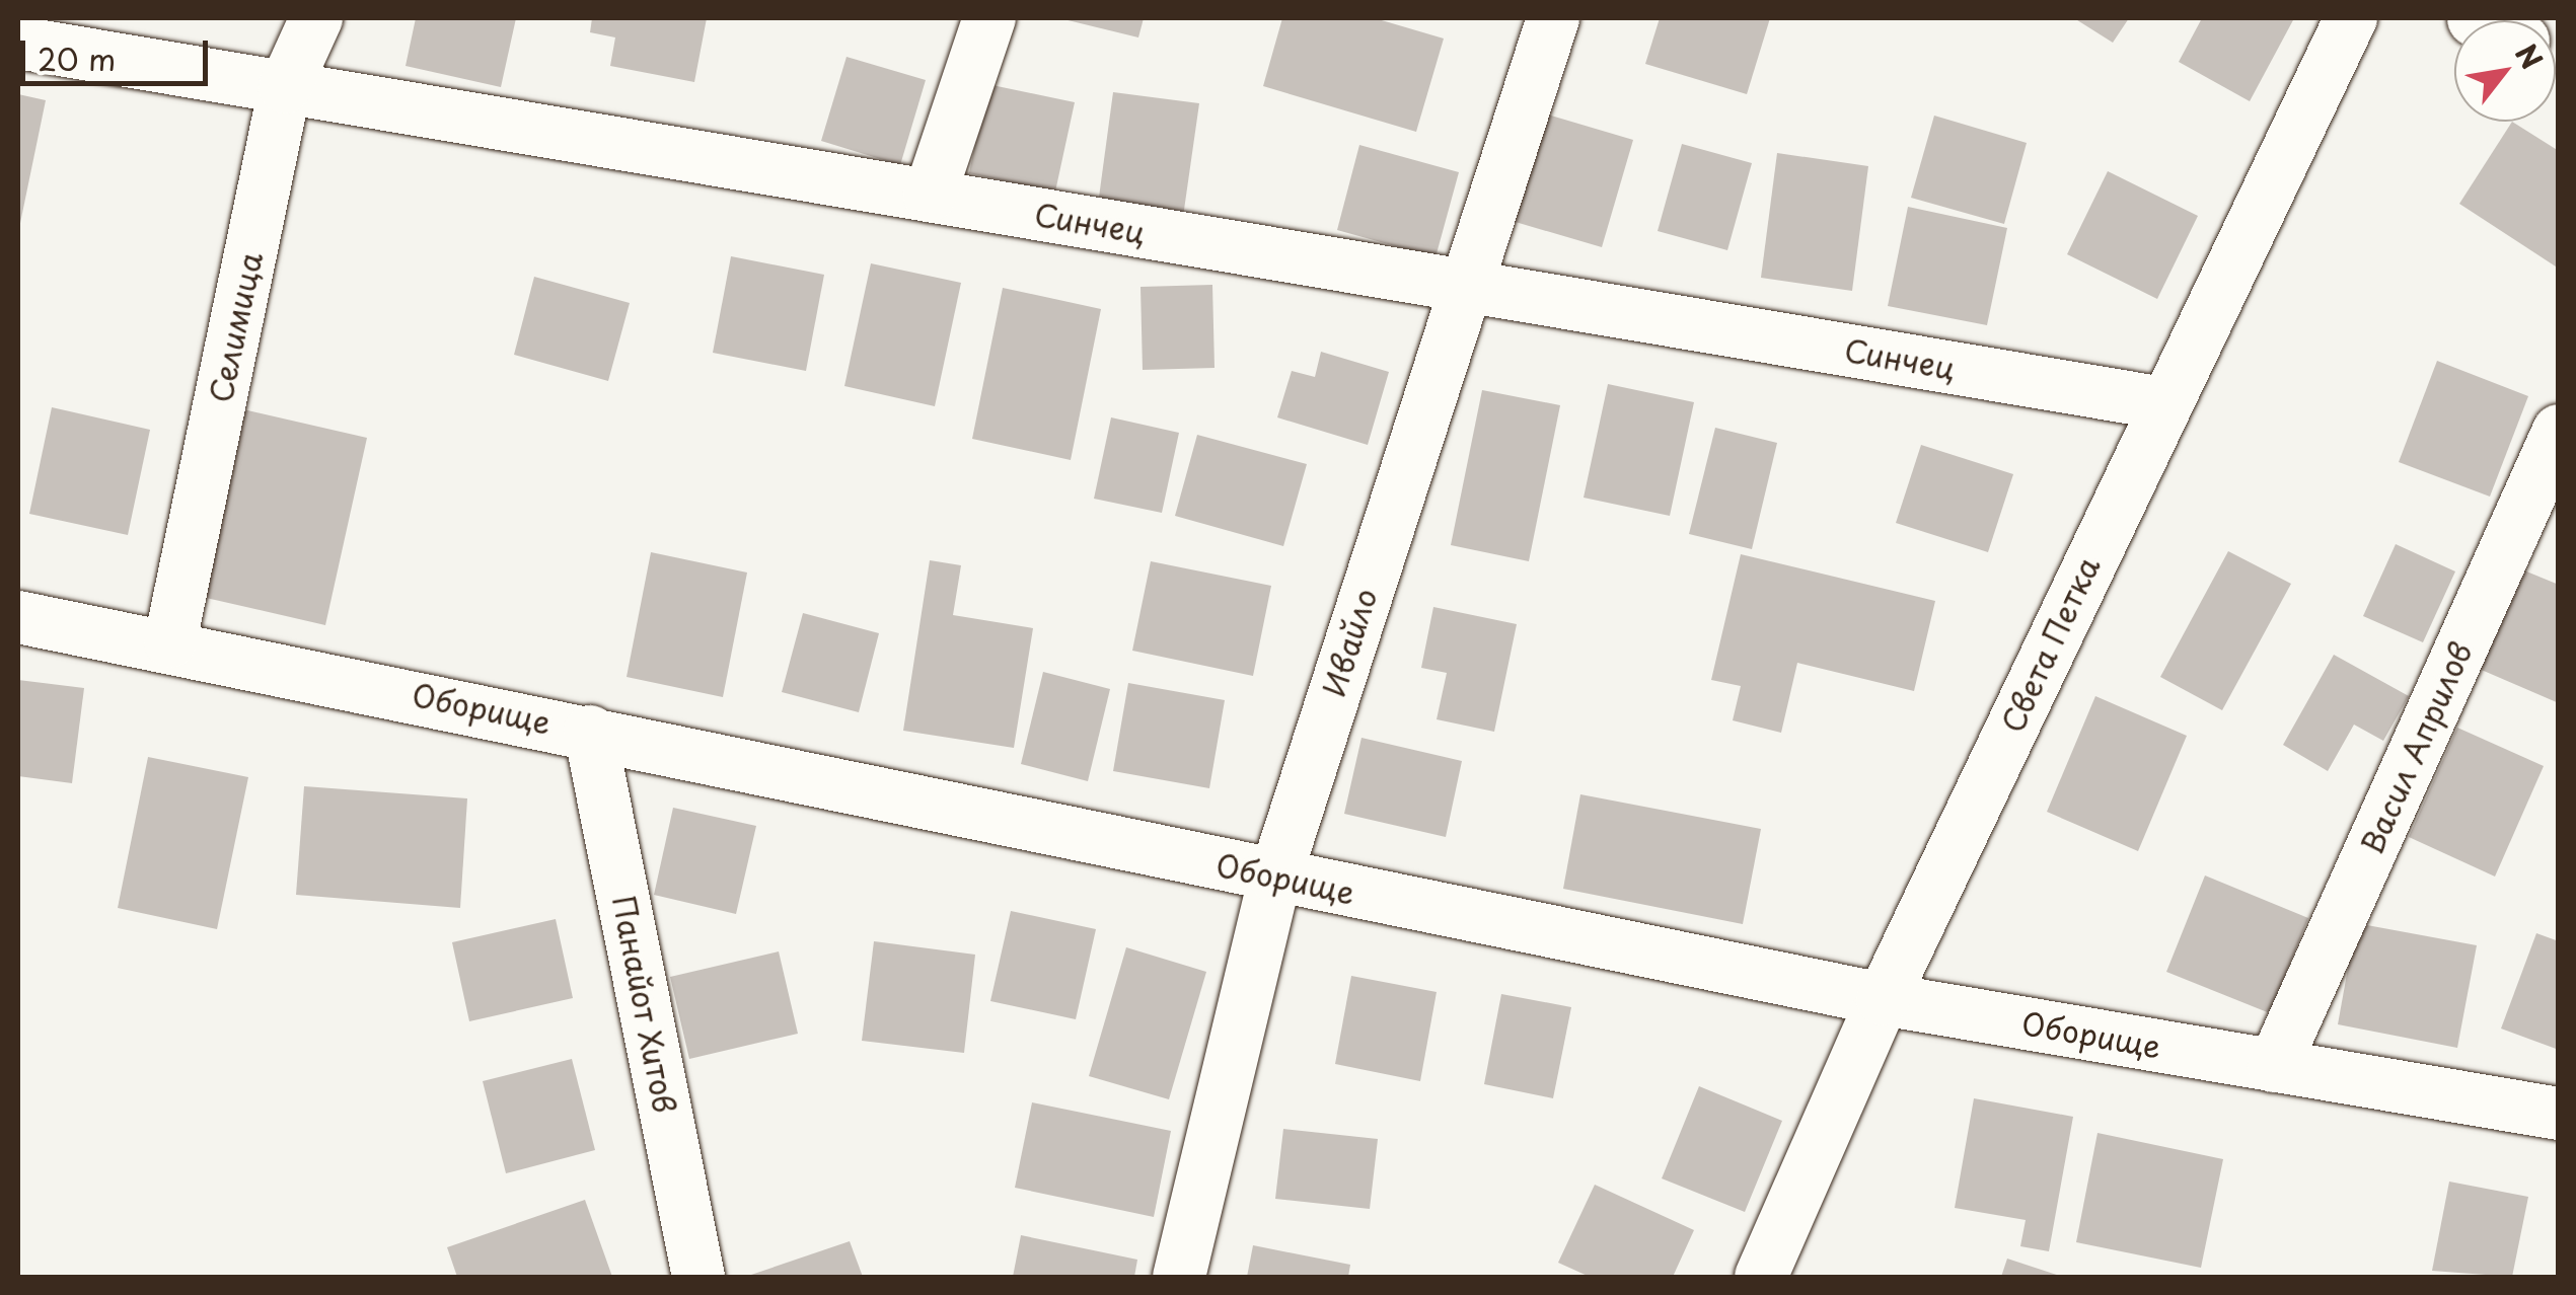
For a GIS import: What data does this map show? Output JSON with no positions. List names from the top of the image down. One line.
{"streets":{"street":["Синчец","Селимица","Ивайло","Света Петка","Оборище","Васил Априлов","Панайот Хитов"]},"crossings":[["Синчец","Селимица"],["Синчец","Ивайло"],["Синчец","Света Петка"],["Селимица","Оборище"],["Ивайло","Оборище"],["Света Петка","Оборище"],["Оборище","Васил Априлов"],["Оборище","Панайот Хитов"]],"scale_bar":"20 m","north":"top right"}
